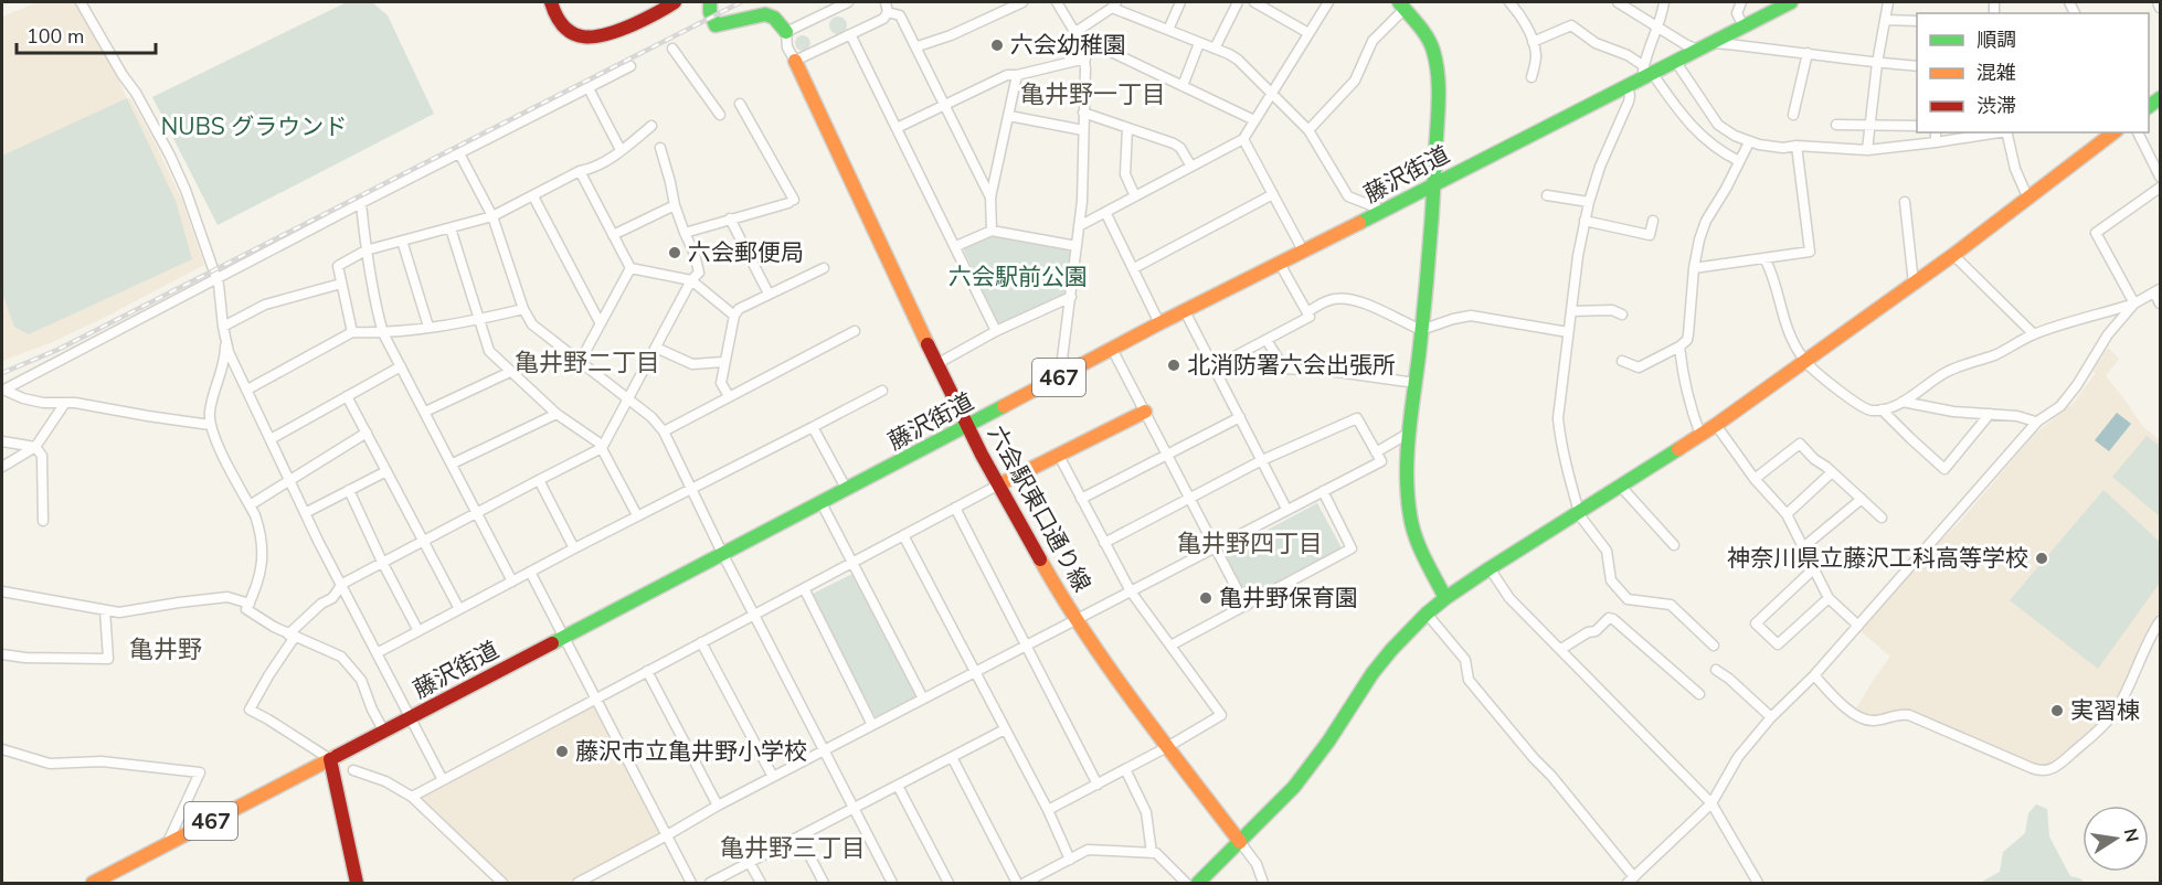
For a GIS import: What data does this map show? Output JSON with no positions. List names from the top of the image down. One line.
{"streets":{"main road":["藤沢街道","467","六会駅東口通り線"]},"crossings":[["藤沢街道","六会駅東口通り線"]],"districts":["亀井野一丁目","亀井野二丁目","亀井野四丁目","亀井野","亀井野三丁目"],"parks":["NUBS グラウンド","六会駅前公園"],"places":["六会幼稚園","六会郵便局","北消防署六会出張所","神奈川県立藤沢工科高等学校","亀井野保育園","実習棟","藤沢市立亀井野小学校"],"legend":["順調","混雑","渋滞"],"scale_bar":"100 m","north":"right"}
